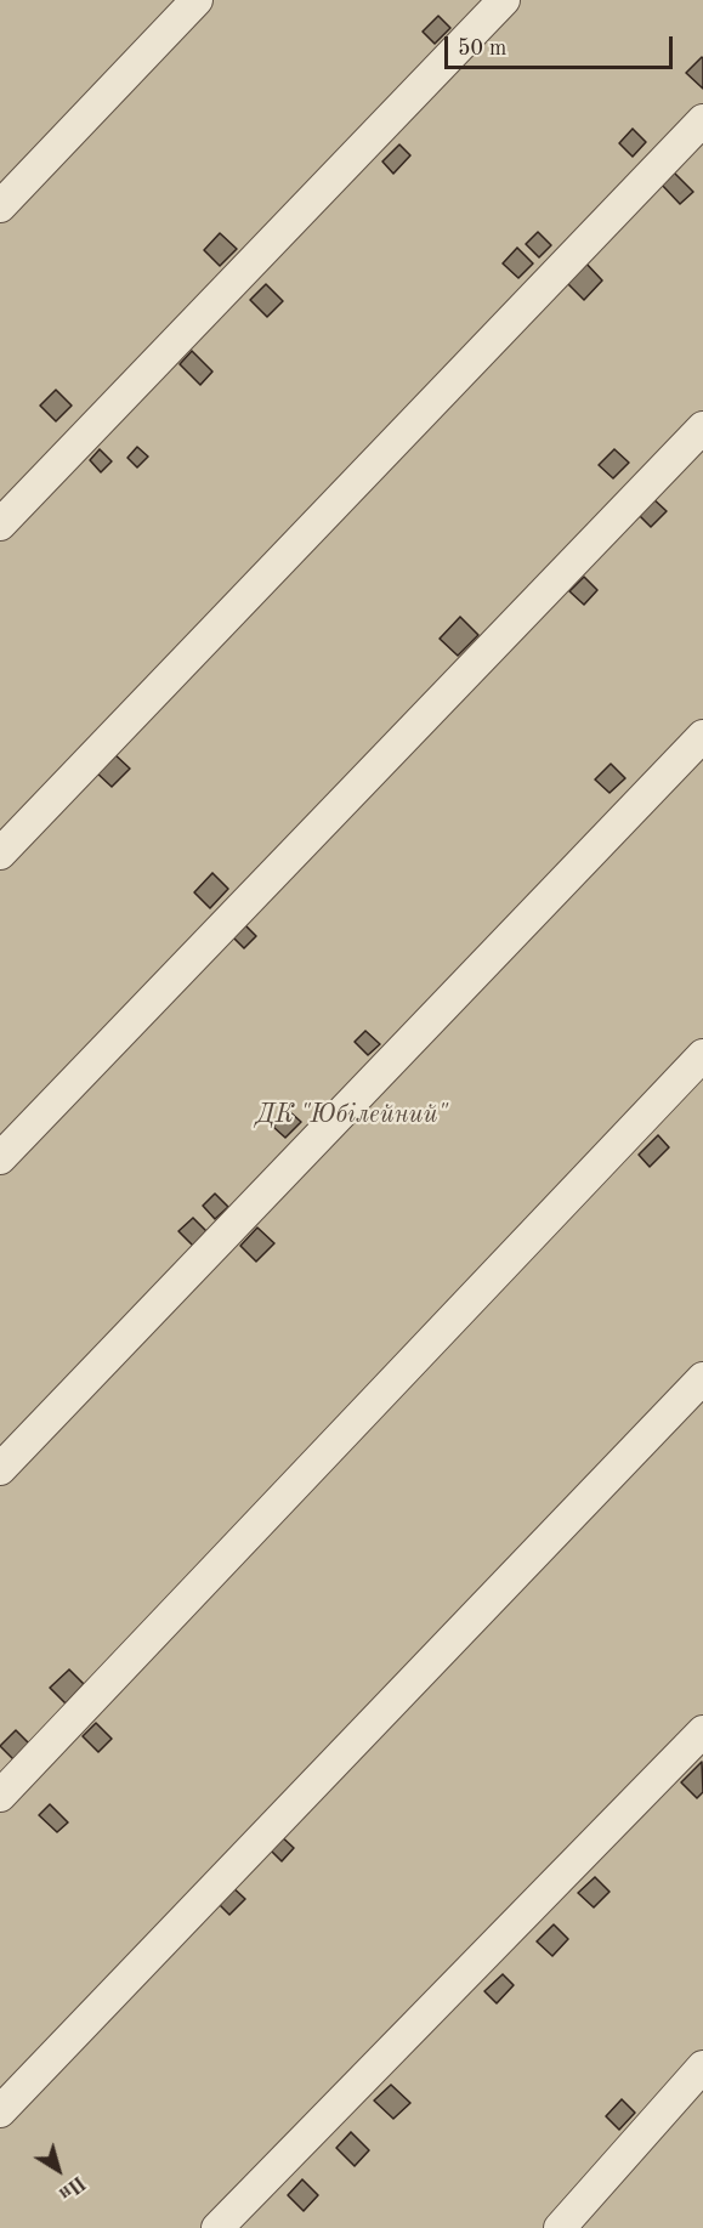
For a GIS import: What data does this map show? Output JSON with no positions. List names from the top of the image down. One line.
{"parks":["ДК \"Юбілейний\""],"scale_bar":"50 m","north":"bottom right"}
